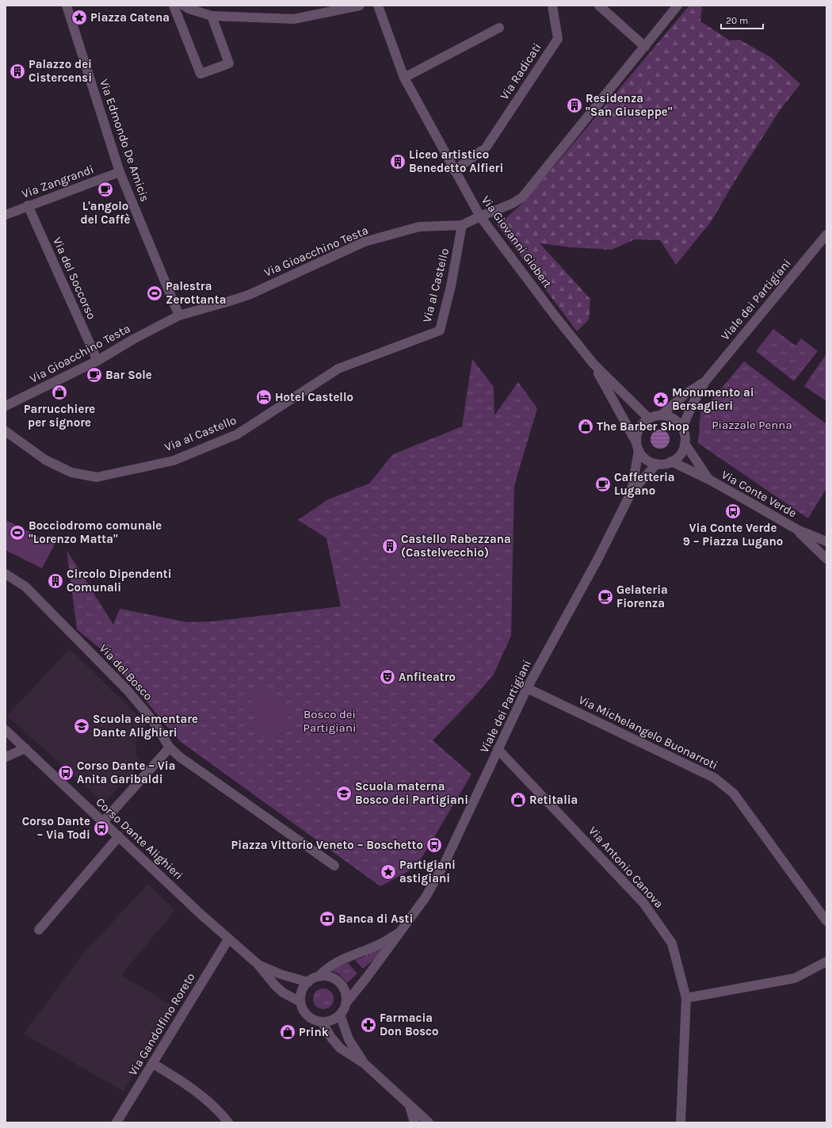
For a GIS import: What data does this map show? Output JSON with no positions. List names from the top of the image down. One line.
{"streets":{"street":["Via Radicati","Via Edmondo De Amicis","Via Zangrandi","Via Giovanni Giobert","Via Gioacchino Testa","Via del Soccorso","Via al Castello","Viale dei Partigiani","Via Conte Verde","Via del Bosco","Via Michelangelo Buonarroti","Corso Dante Alighieri","Via Antonio Canova","Via Gandolfino Roreto"]},"crossings":[["Via Radicati","Via Giovanni Giobert"],["Via Edmondo De Amicis","Via Zangrandi"],["Via Edmondo De Amicis","Via Gioacchino Testa"],["Via Zangrandi","Via del Soccorso"],["Via Giovanni Giobert","Via Gioacchino Testa"],["Via Giovanni Giobert","Viale dei Partigiani"],["Via Giovanni Giobert","Via Conte Verde"],["Via Gioacchino Testa","Via del Soccorso"],["Via Gioacchino Testa","Via al Castello"],["Viale dei Partigiani","Via Conte Verde"],["Viale dei Partigiani","Via Michelangelo Buonarroti"],["Viale dei Partigiani","Corso Dante Alighieri"],["Viale dei Partigiani","Via Antonio Canova"],["Corso Dante Alighieri","Via Gandolfino Roreto"]],"parks":["Piazzale Penna","Bosco dei Partigiani"],"places":{"place":["Piazza Catena","Monumento ai Bersaglieri","Partigiani astigiani"],"building":["Palazzo dei Cistercensi","Residenza \"San Giuseppe\"","Liceo artistico Benedetto Alfieri","Castello Rabezzana (Castelvecchio)","Circolo Dipendenti Comunali"],"cafe":["L'angolo del Caffè","Bar Sole","Caffetteria Lugano","Gelateria Fiorenza"],"sports":["Palestra Zerottanta","Bocciodromo comunale \"Lorenzo Matta\""],"shop":["Parrucchiere per signore","The Barber Shop","Retitalia","Prink"],"hotel":["Hotel Castello"],"bus stop":["Via Conte Verde 9 – Piazza Lugano","Corso Dante – Via Anita Garibaldi","Corso Dante – Via Todi","Piazza Vittorio Veneto – Boschetto"],"theatre":["Anfiteatro"],"school or university":["Scuola elementare Dante Alighieri","Scuola materna Bosco dei Partigiani"],"bank":["Banca di Asti"],"pharmacy":["Farmacia Don Bosco"]},"scale_bar":"20 m"}
